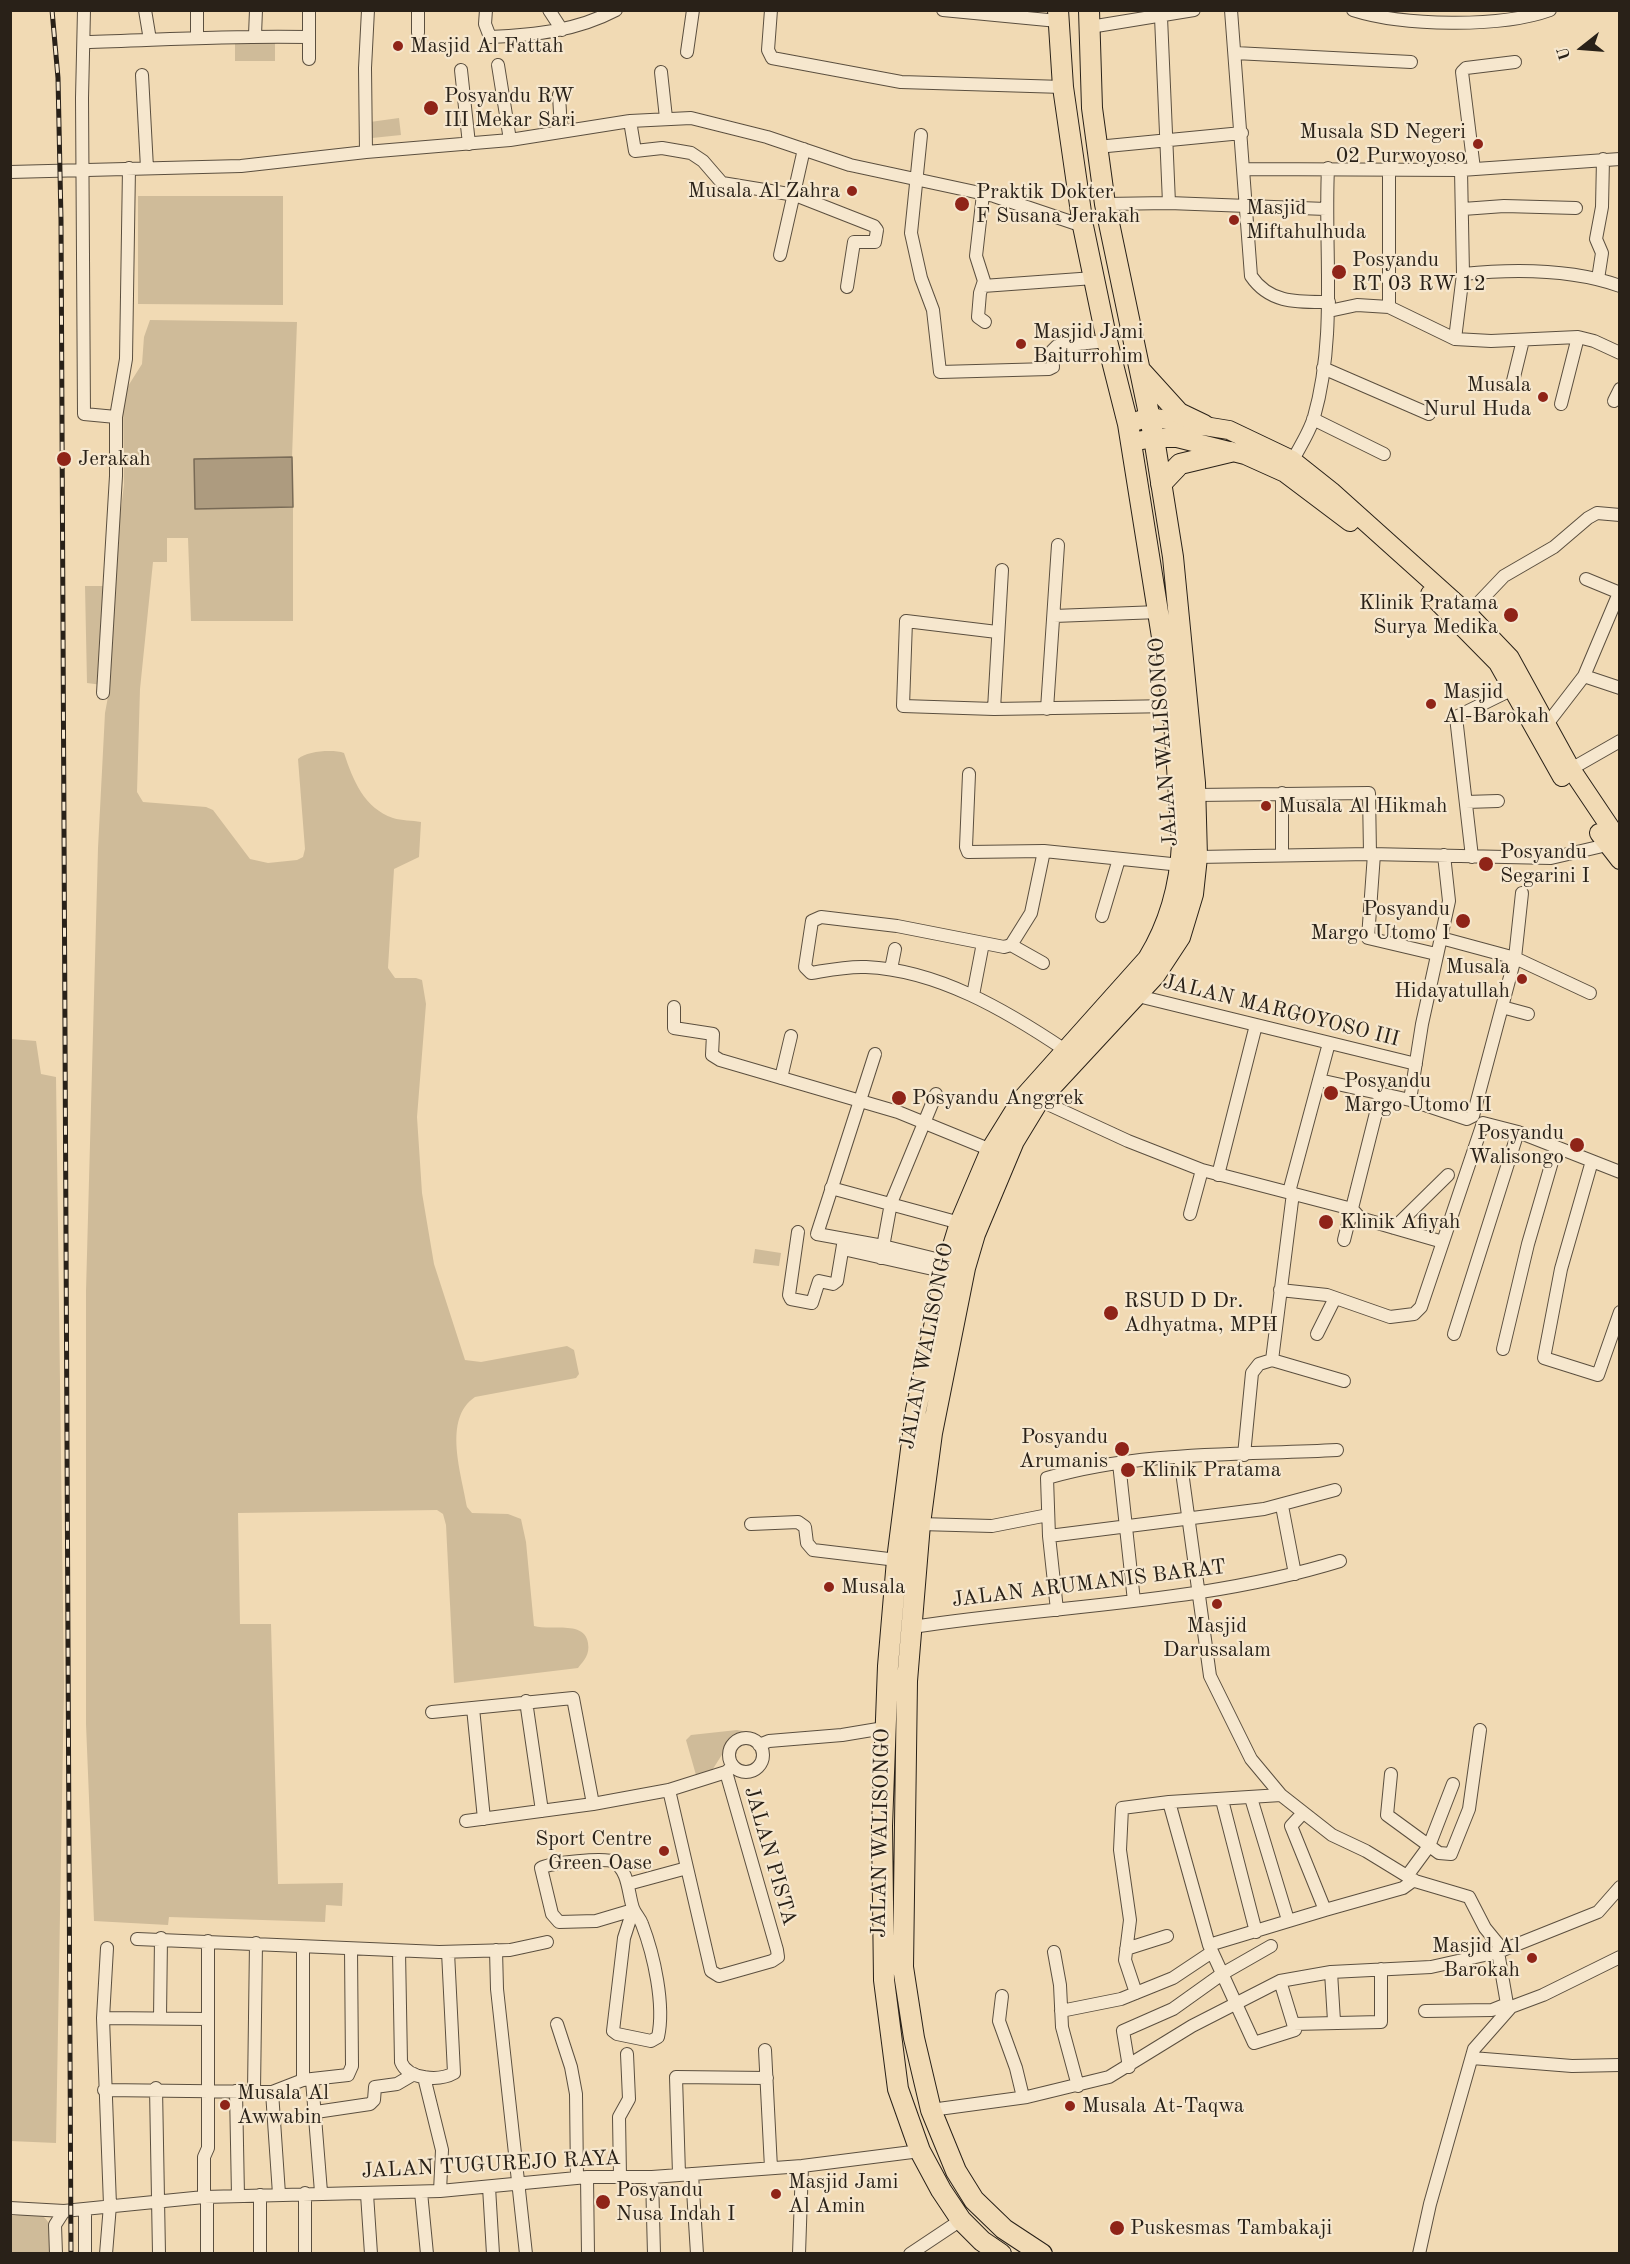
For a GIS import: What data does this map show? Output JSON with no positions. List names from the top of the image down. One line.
{"streets":{"highway":["JALAN WALISONGO"],"street":["JALAN MARGOYOSO III","JALAN ARUMANIS BARAT","JALAN PISTA","JALAN TUGUREJO RAYA"]},"crossings":[["JALAN WALISONGO","JALAN MARGOYOSO III"],["JALAN WALISONGO","JALAN ARUMANIS BARAT"],["JALAN WALISONGO","JALAN TUGUREJO RAYA"]],"places":["Masjid Al Fattah","Posyandu RW III Mekar Sari","Musala SD Negeri 02 Purwoyoso","Musala Al Zahra","Praktik Dokter F Susana Jerakah","Masjid Miftahulhuda","Posyandu RT 03 RW 12","Masjid Jami Baiturrohim","Musala Nurul Huda","Jerakah","Klinik Pratama Surya Medika","Masjid Al-Barokah","Musala Al Hikmah","Posyandu Segarini I","Posyandu Margo Utomo I","Musala Hidayatullah","Posyandu Margo Utomo II","Posyandu Anggrek","Posyandu Walisongo","Klinik Afiyah","RSUD D Dr. Adhyatma, MPH","Posyandu Arumanis","Klinik Pratama","Musala","Masjid Darussalam","Sport Centre Green Oase","Masjid Al Barokah","Musala Al Awwabin","Musala At-Taqwa","Masjid Jami Al Amin","Posyandu Nusa Indah I","Puskesmas Tambakaji"],"north":"left"}
